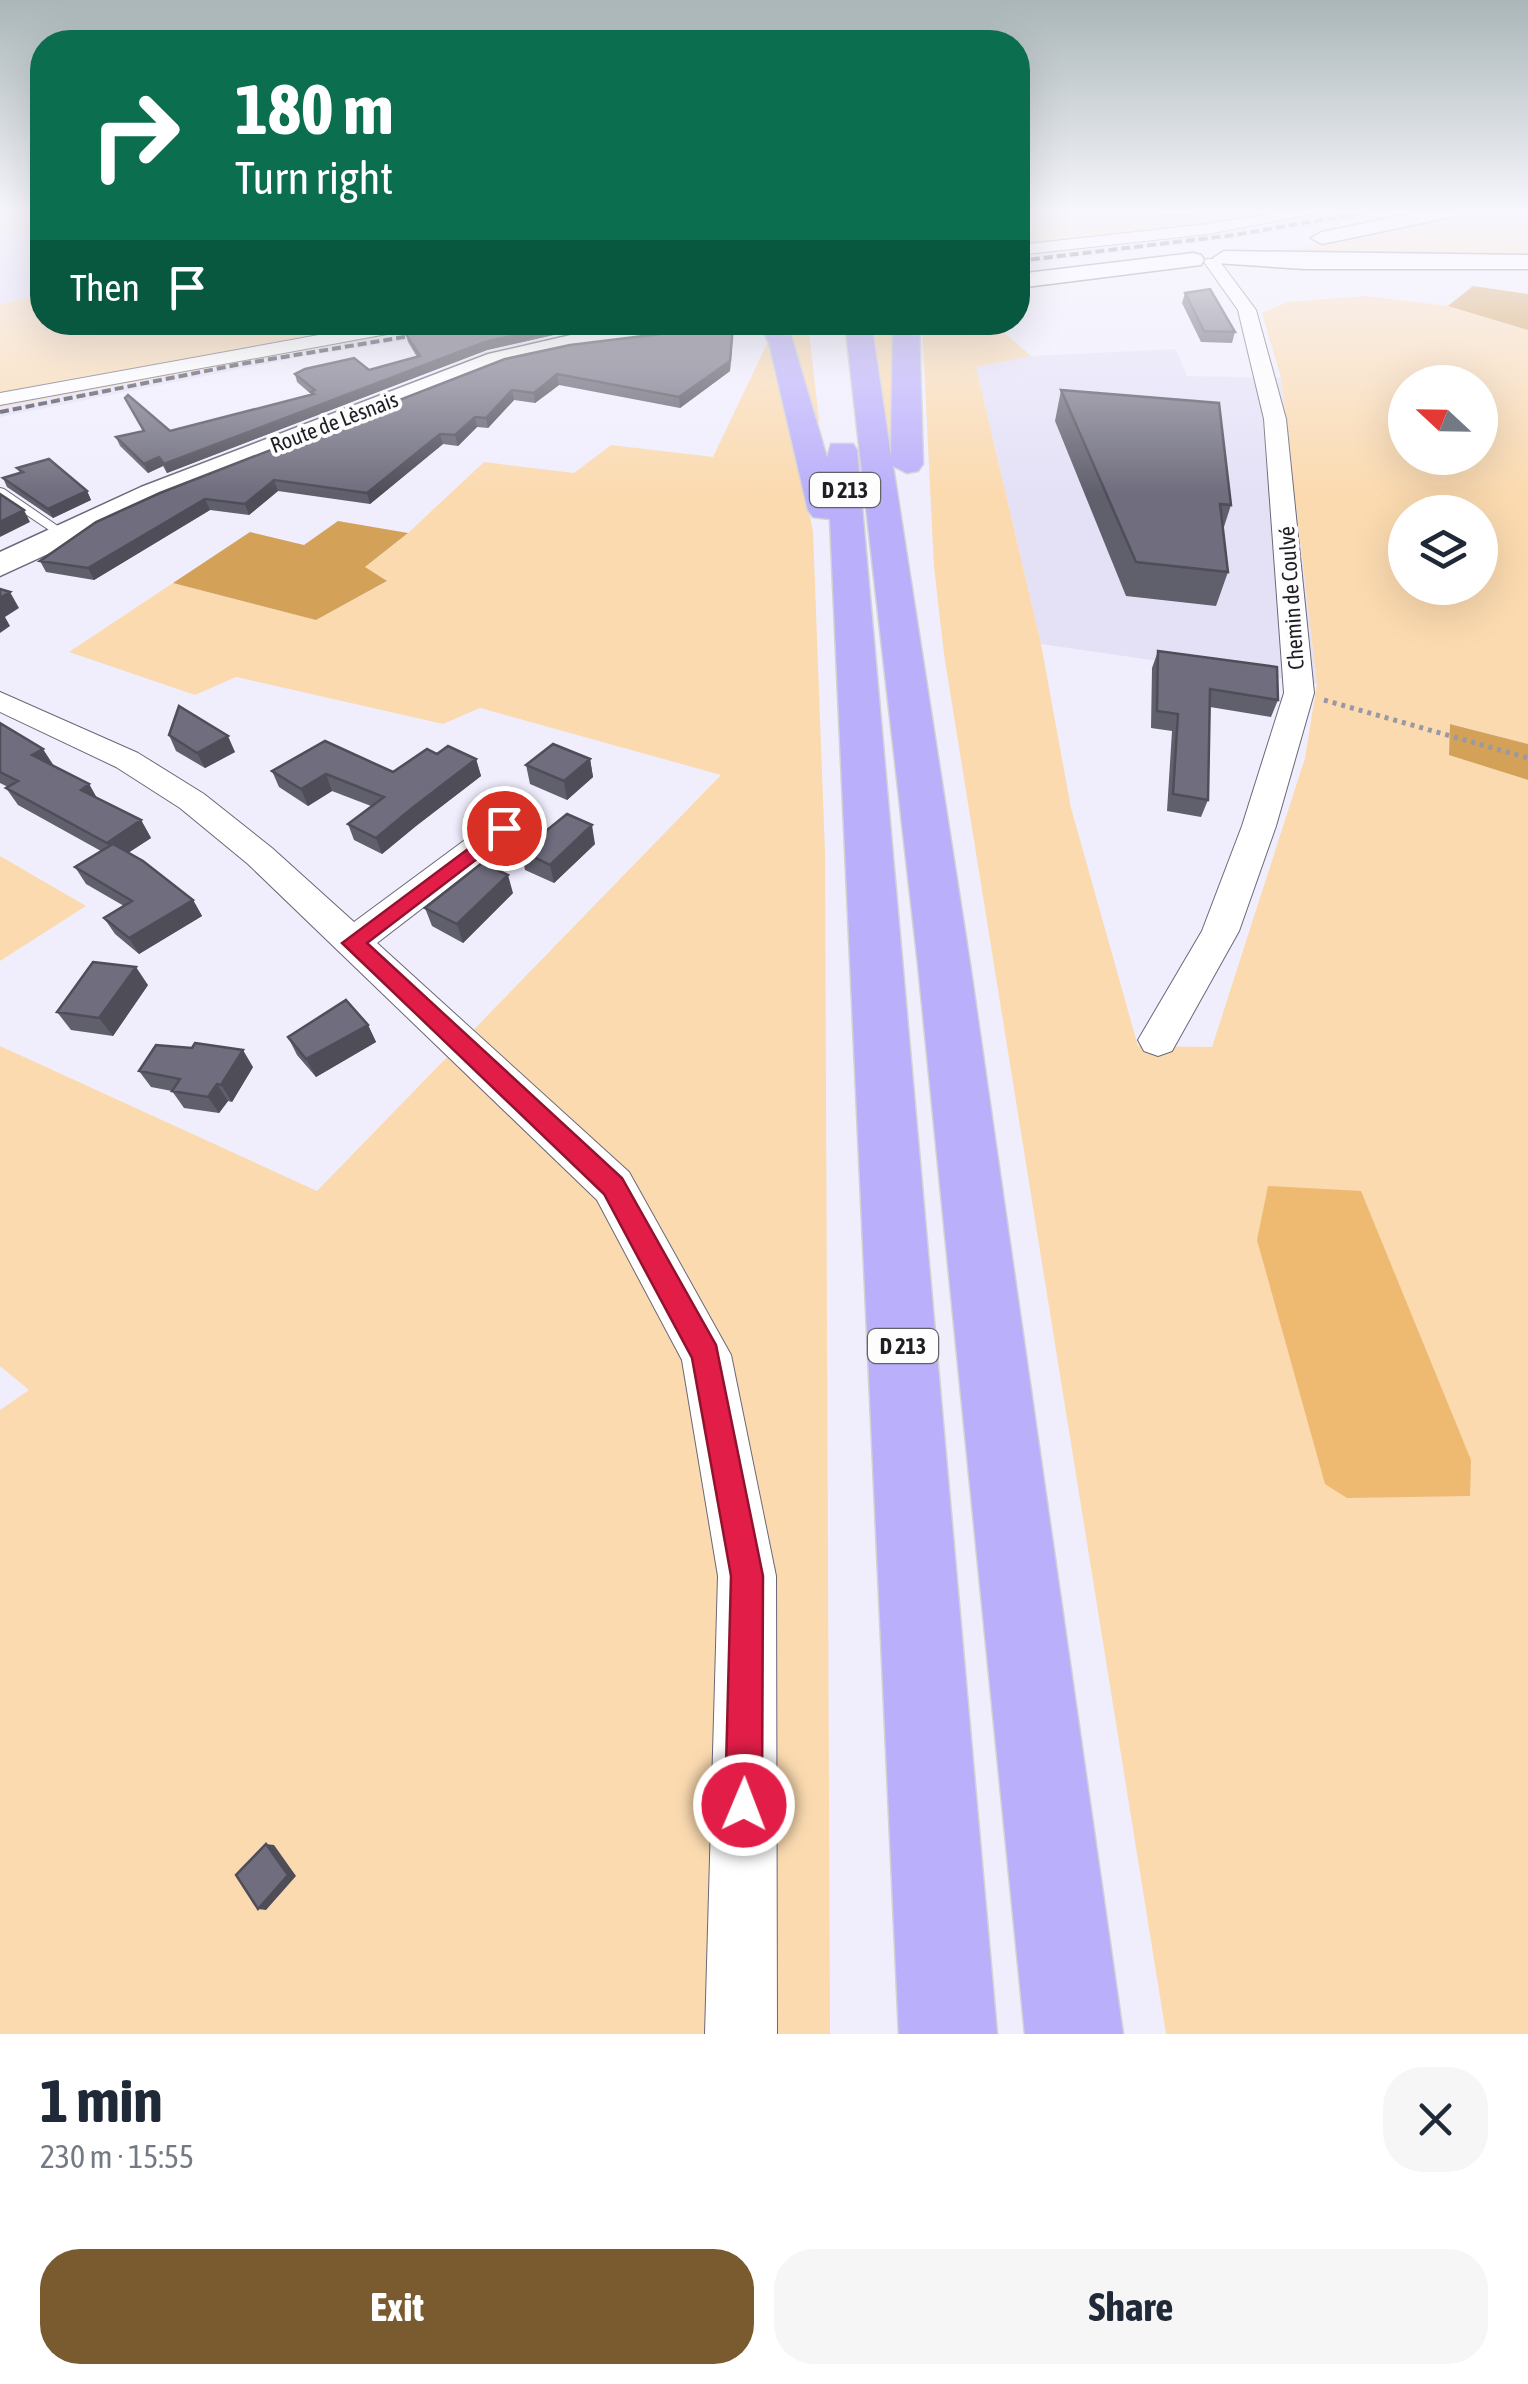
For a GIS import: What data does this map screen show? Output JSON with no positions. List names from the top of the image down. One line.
{"streets":{"highway":["D 213"],"street":["Route de Lèsnais","Chemin de Coulvé"]},"north":"left","page":{"turn":["180 m","Turn right"],"then":"Then","heading":["1 min","230 m · 15:55"],"buttons":["Exit","Share"]}}
